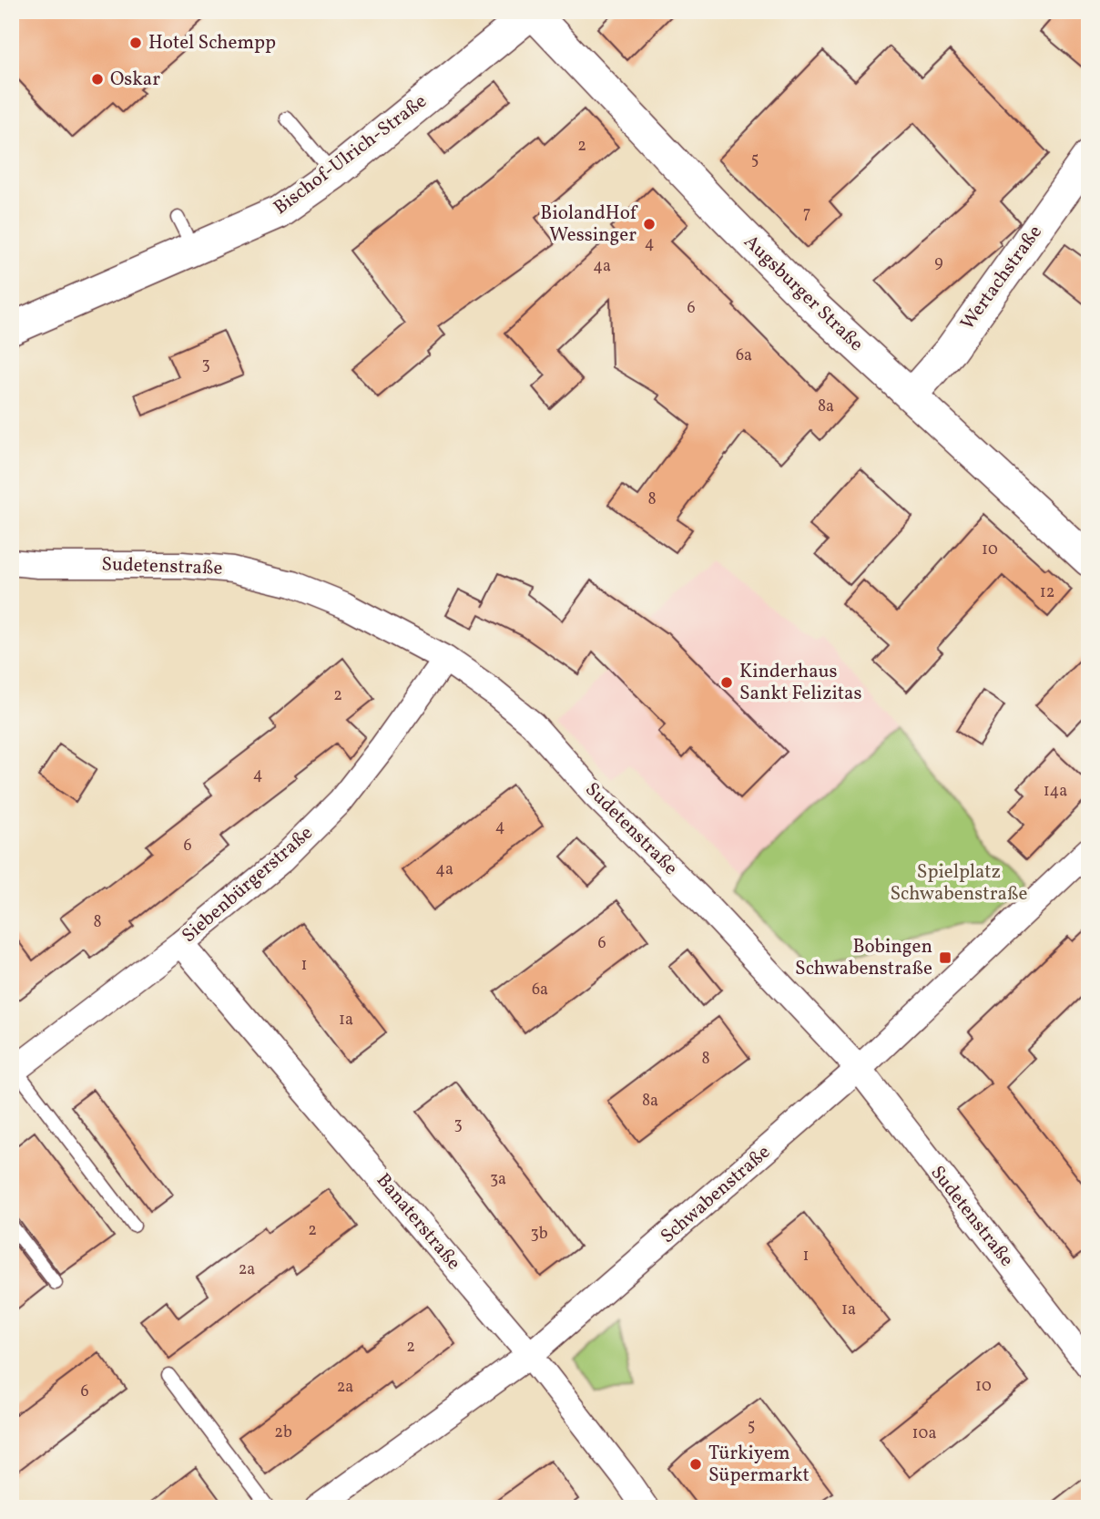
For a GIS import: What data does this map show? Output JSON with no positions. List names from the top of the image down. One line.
{"streets":{"street":["Bischof-Ulrich-Straße","Wertachstraße","Augsburger Straße","Sudetenstraße","Siebenbürgerstraße","Schwabenstraße","Banaterstraße"]},"crossings":[["Bischof-Ulrich-Straße","Augsburger Straße"],["Wertachstraße","Augsburger Straße"],["Sudetenstraße","Siebenbürgerstraße"],["Sudetenstraße","Schwabenstraße"],["Siebenbürgerstraße","Banaterstraße"],["Schwabenstraße","Banaterstraße"]],"parks":["Spielplatz Schwabenstraße"],"places":{"other":["Hotel Schempp","Oskar","BiolandHof Wessinger","Kinderhaus Sankt Felizitas","Türkiyem Süpermarkt"],"transit":["Bobingen Schwabenstraße"]},"house_numbers":["2","5","7","4","9","4a","6","6a","3","8a","8","10","12","2","4","14a","4","6","4a","8","6","1","6a","1a","8","8a","3","3a","2","3b","1","2a","1a","2","10","2a","6","5","2b","10a"]}
